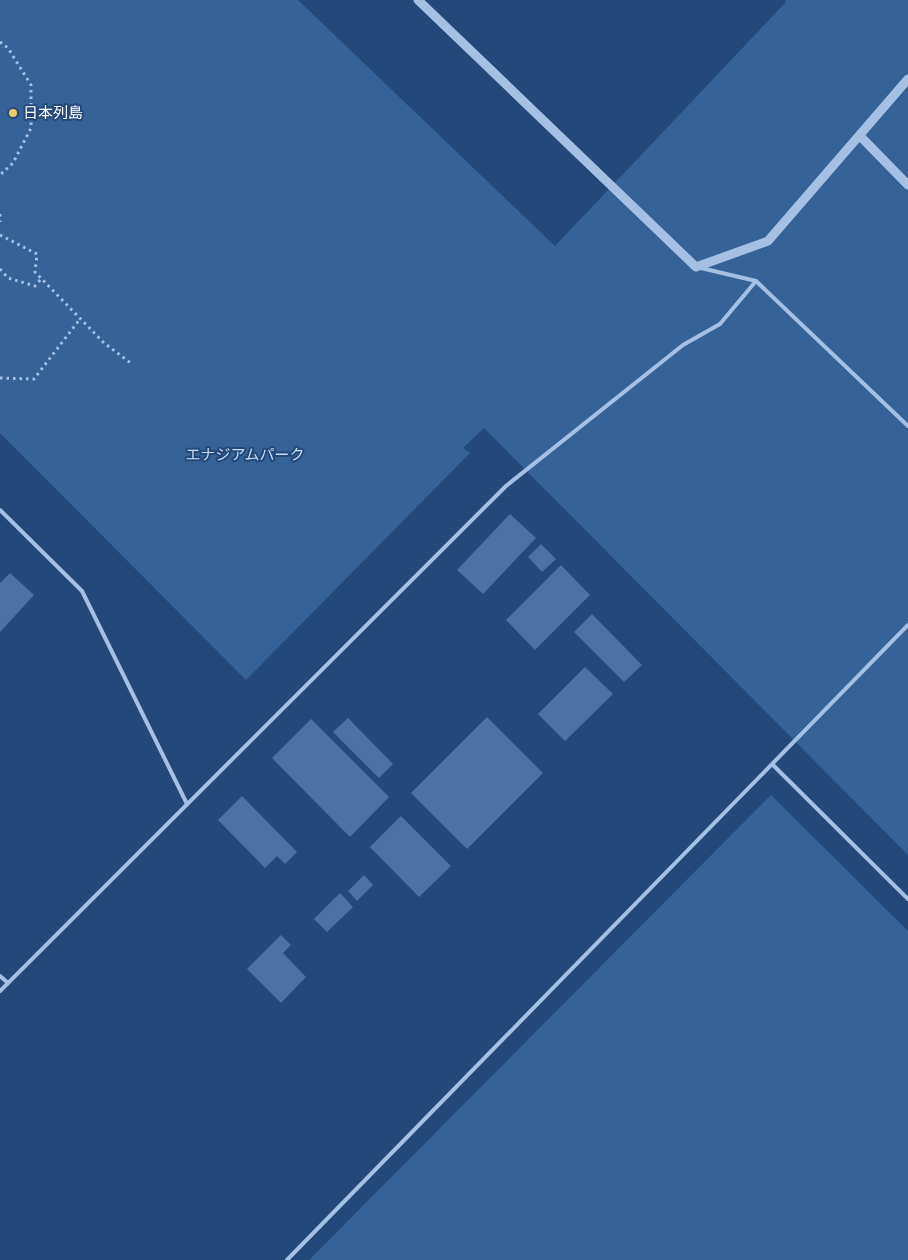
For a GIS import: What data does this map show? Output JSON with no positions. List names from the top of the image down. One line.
{"parks":["エナジアムパーク"],"places":["日本列島"]}
